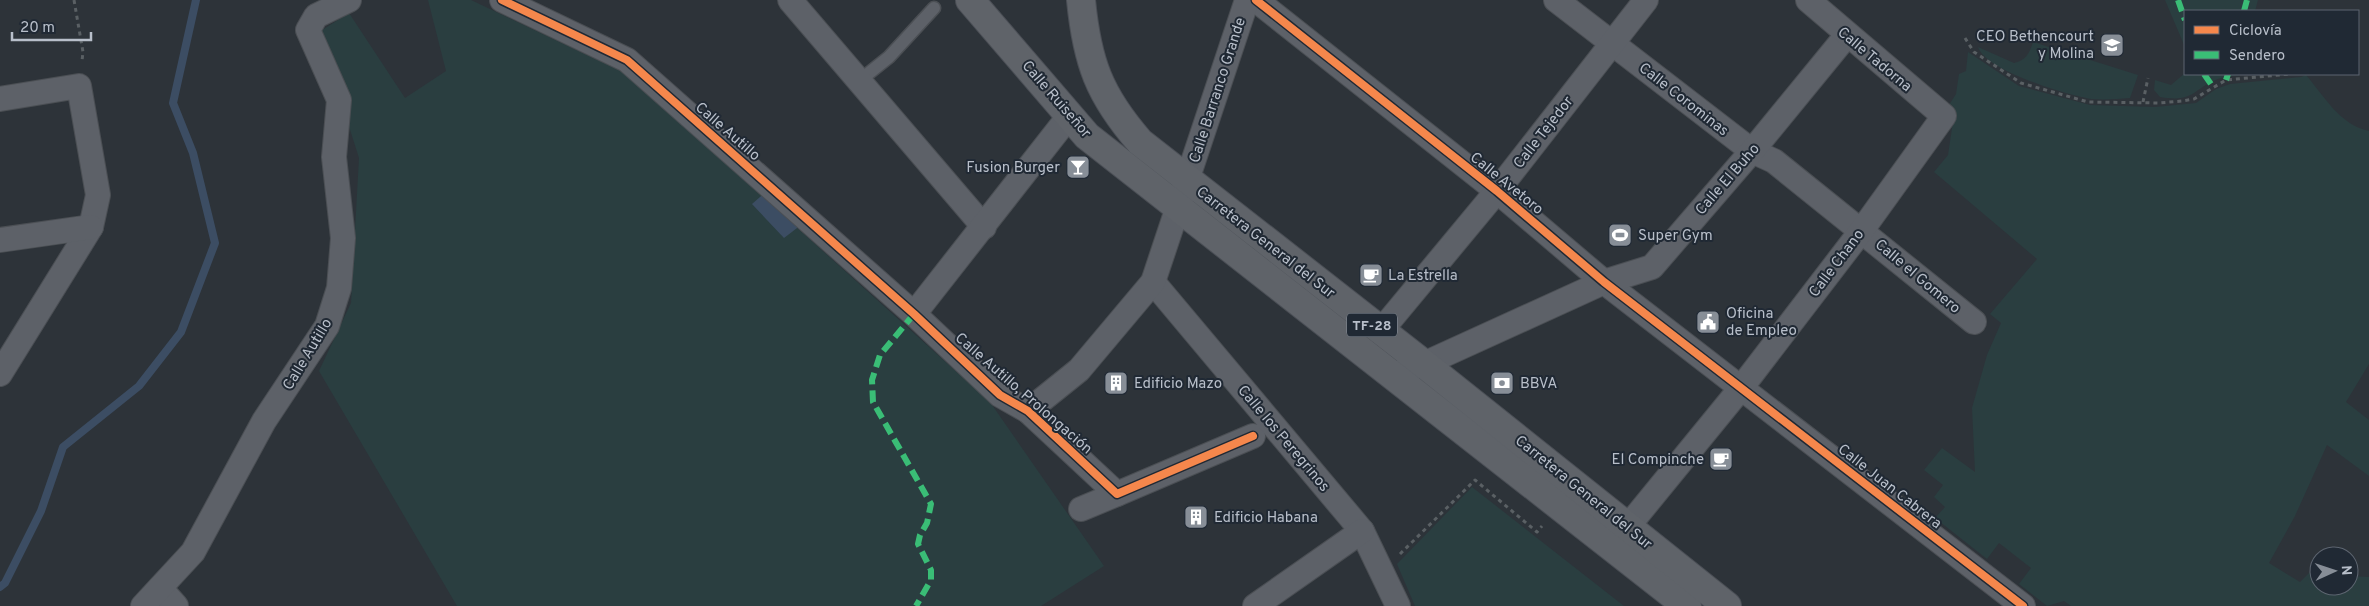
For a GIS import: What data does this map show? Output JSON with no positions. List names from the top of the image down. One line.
{"streets":{"main road":["Calle Ruiseñor","Carretera General del Sur","TF-28"],"street":["Calle Tadorna","Calle Barranco Grande","Calle Corominas","Calle Autillo","Calle Tejedor","Calle El Buho","Calle Avetoro","Calle Chano","Calle el Gomero","Calle Autillo, Prolongación","Calle los Peregrinos","Calle Juan Cabrera"]},"crossings":[["Calle Tadorna","Calle El Buho"],["Calle Tadorna","Calle Chano"],["Calle Barranco Grande","Calle Ruiseñor"],["Calle Barranco Grande","Carretera General del Sur"],["Calle Barranco Grande","Calle los Peregrinos"],["Calle Ruiseñor","Carretera General del Sur"],["Calle Corominas","Calle Tejedor"],["Calle Corominas","Calle El Buho"],["Calle Corominas","Calle Chano"],["Calle Corominas","Calle el Gomero"],["Calle Autillo","Calle Autillo, Prolongación"],["Calle Tejedor","Calle Avetoro"],["Calle Tejedor","Carretera General del Sur"],["Calle El Buho","Calle Avetoro"],["Calle El Buho","Carretera General del Sur"],["Calle Avetoro","Calle Chano"],["Calle Avetoro","Calle Juan Cabrera"],["Carretera General del Sur","Calle Chano"],["Calle Chano","Calle el Gomero"],["Calle Chano","Calle Juan Cabrera"]],"places":{"school or university":["CEO Bethencourt y Molina"],"bar":["Fusion Burger"],"sports":["Super Gym"],"cafe":["La Estrella","El Compinche"],"public building":["Oficina de Empleo"],"building":["Edificio Mazo","Edificio Habana"],"bank":["BBVA"]},"legend":["Ciclovía","Sendero"],"scale_bar":"20 m","north":"right"}
